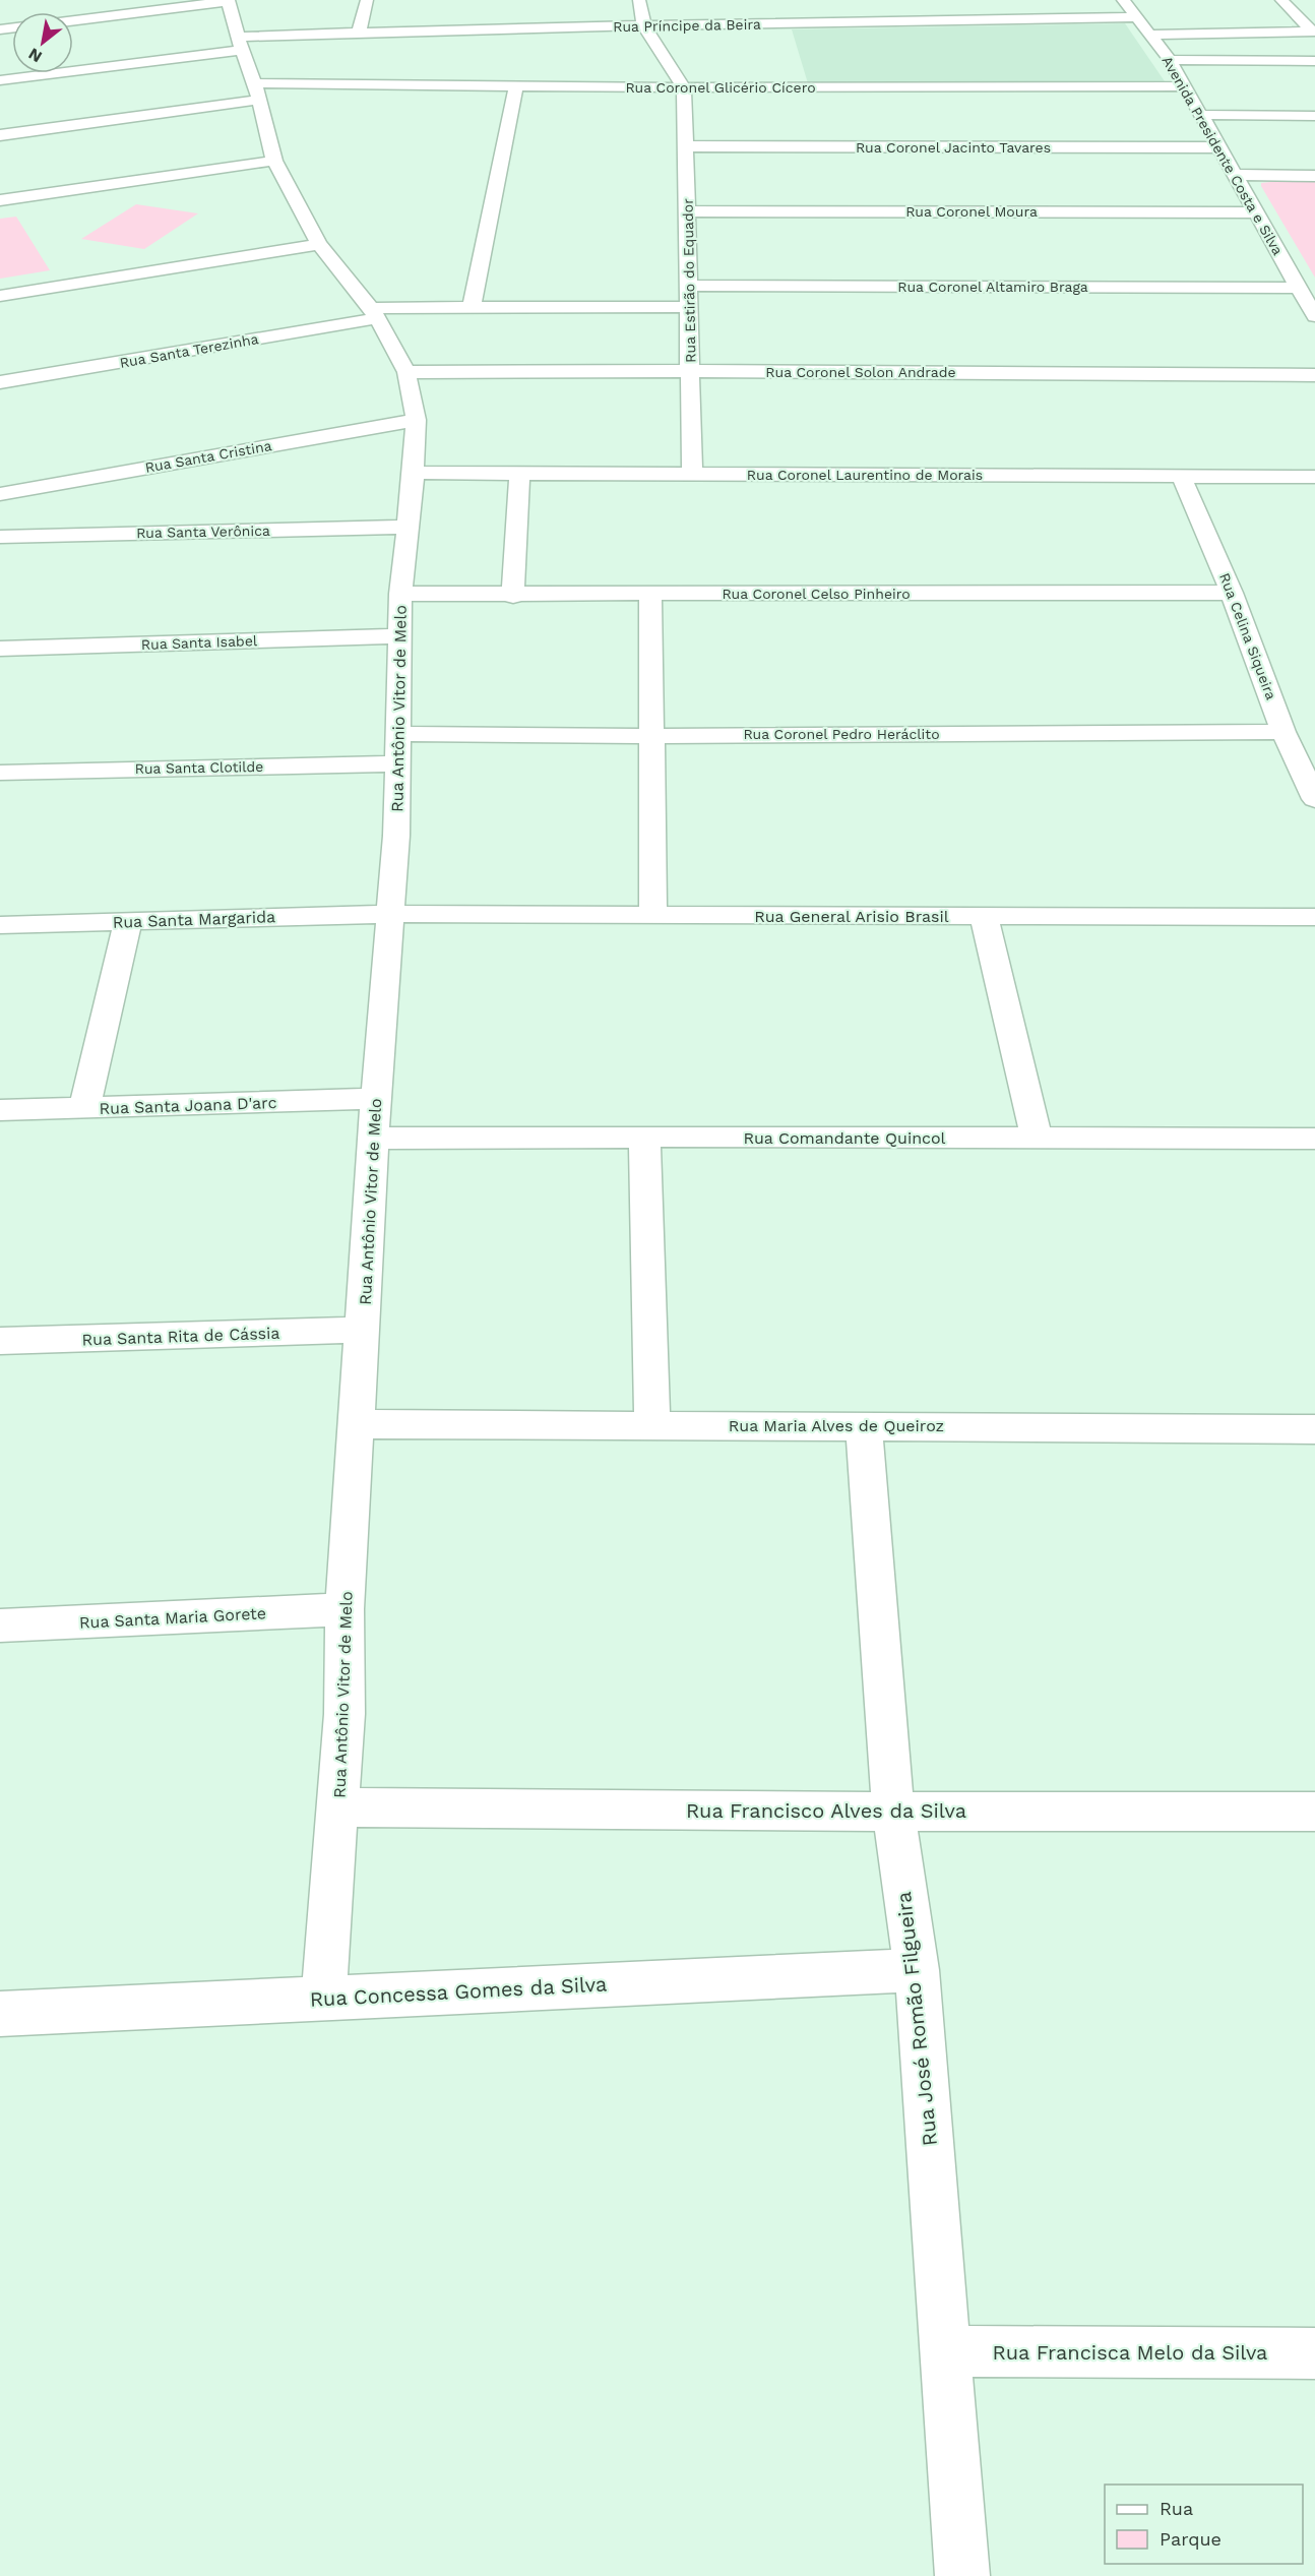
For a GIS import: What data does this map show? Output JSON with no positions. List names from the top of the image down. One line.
{"streets":{"street":["Rua Príncipe da Beira","Rua Coronel Glicério Cícero","Rua Coronel Jacinto Tavares","Avenida Presidente Costa e Silva","Rua Coronel Moura","Rua Estirão do Equador","Rua Coronel Altamiro Braga","Rua Santa Terezinha","Rua Coronel Solon Andrade","Rua Santa Cristina","Rua Coronel Laurentino de Morais","Rua Santa Verônica","Rua Coronel Celso Pinheiro","Rua Celina Siqueira","Rua Santa Isabel","Rua Antônio Vitor de Melo","Rua Coronel Pedro Heráclito","Rua Santa Clotilde","Rua General Arisio Brasil","Rua Santa Margarida","Rua Santa Joana D'arc","Rua Comandante Quincol","Rua Santa Rita de Cássia","Rua Maria Alves de Queiroz","Rua Santa Maria Gorete","Rua Francisco Alves da Silva","Rua Concessa Gomes da Silva","Rua José Romão Filgueira","Rua Francisca Melo da Silva"]},"crossings":[["Rua Príncipe da Beira","Avenida Presidente Costa e Silva"],["Rua Príncipe da Beira","Rua Antônio Vitor de Melo"],["Rua Coronel Glicério Cícero","Avenida Presidente Costa e Silva"],["Rua Coronel Glicério Cícero","Rua Estirão do Equador"],["Rua Coronel Glicério Cícero","Rua Antônio Vitor de Melo"],["Rua Coronel Jacinto Tavares","Avenida Presidente Costa e Silva"],["Rua Coronel Jacinto Tavares","Rua Estirão do Equador"],["Avenida Presidente Costa e Silva","Rua Coronel Moura"],["Avenida Presidente Costa e Silva","Rua Coronel Altamiro Braga"],["Rua Coronel Moura","Rua Estirão do Equador"],["Rua Estirão do Equador","Rua Coronel Altamiro Braga"],["Rua Estirão do Equador","Rua Santa Terezinha"],["Rua Estirão do Equador","Rua Coronel Solon Andrade"],["Rua Estirão do Equador","Rua Coronel Laurentino de Morais"],["Rua Santa Terezinha","Rua Antônio Vitor de Melo"],["Rua Coronel Solon Andrade","Rua Antônio Vitor de Melo"],["Rua Santa Cristina","Rua Antônio Vitor de Melo"],["Rua Coronel Laurentino de Morais","Rua Celina Siqueira"],["Rua Coronel Laurentino de Morais","Rua Antônio Vitor de Melo"],["Rua Santa Verônica","Rua Antônio Vitor de Melo"],["Rua Coronel Celso Pinheiro","Rua Celina Siqueira"],["Rua Coronel Celso Pinheiro","Rua Antônio Vitor de Melo"],["Rua Celina Siqueira","Rua Coronel Pedro Heráclito"],["Rua Santa Isabel","Rua Antônio Vitor de Melo"],["Rua Antônio Vitor de Melo","Rua Coronel Pedro Heráclito"],["Rua Antônio Vitor de Melo","Rua Santa Clotilde"],["Rua Antônio Vitor de Melo","Rua General Arisio Brasil"],["Rua Antônio Vitor de Melo","Rua Santa Margarida"],["Rua Antônio Vitor de Melo","Rua Santa Joana D'arc"],["Rua Antônio Vitor de Melo","Rua Comandante Quincol"],["Rua Antônio Vitor de Melo","Rua Santa Rita de Cássia"],["Rua Antônio Vitor de Melo","Rua Maria Alves de Queiroz"],["Rua Antônio Vitor de Melo","Rua Santa Maria Gorete"],["Rua Antônio Vitor de Melo","Rua Francisco Alves da Silva"],["Rua Antônio Vitor de Melo","Rua Concessa Gomes da Silva"],["Rua Coronel Pedro Heráclito","Rua Santa Clotilde"],["Rua General Arisio Brasil","Rua Santa Margarida"],["Rua Maria Alves de Queiroz","Rua José Romão Filgueira"],["Rua Francisco Alves da Silva","Rua José Romão Filgueira"],["Rua Concessa Gomes da Silva","Rua José Romão Filgueira"],["Rua José Romão Filgueira","Rua Francisca Melo da Silva"]],"legend":["Rua","Parque"],"north":"bottom left"}
